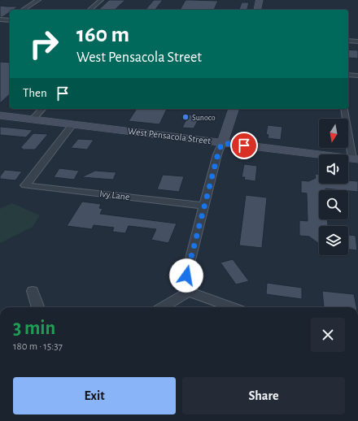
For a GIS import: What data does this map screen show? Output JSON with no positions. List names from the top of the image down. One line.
{"streets":{"main road":["West Pensacola Street"],"street":["Ivy Lane"]},"crossings":[["West Pensacola Street","Ivy Lane"]],"places":["Sunoco"],"north":"bottom","page":{"turn":["160 m","West Pensacola Street"],"then":"Then","heading":["3 min","180 m · 15:37"],"buttons":["Exit","Share"]}}
